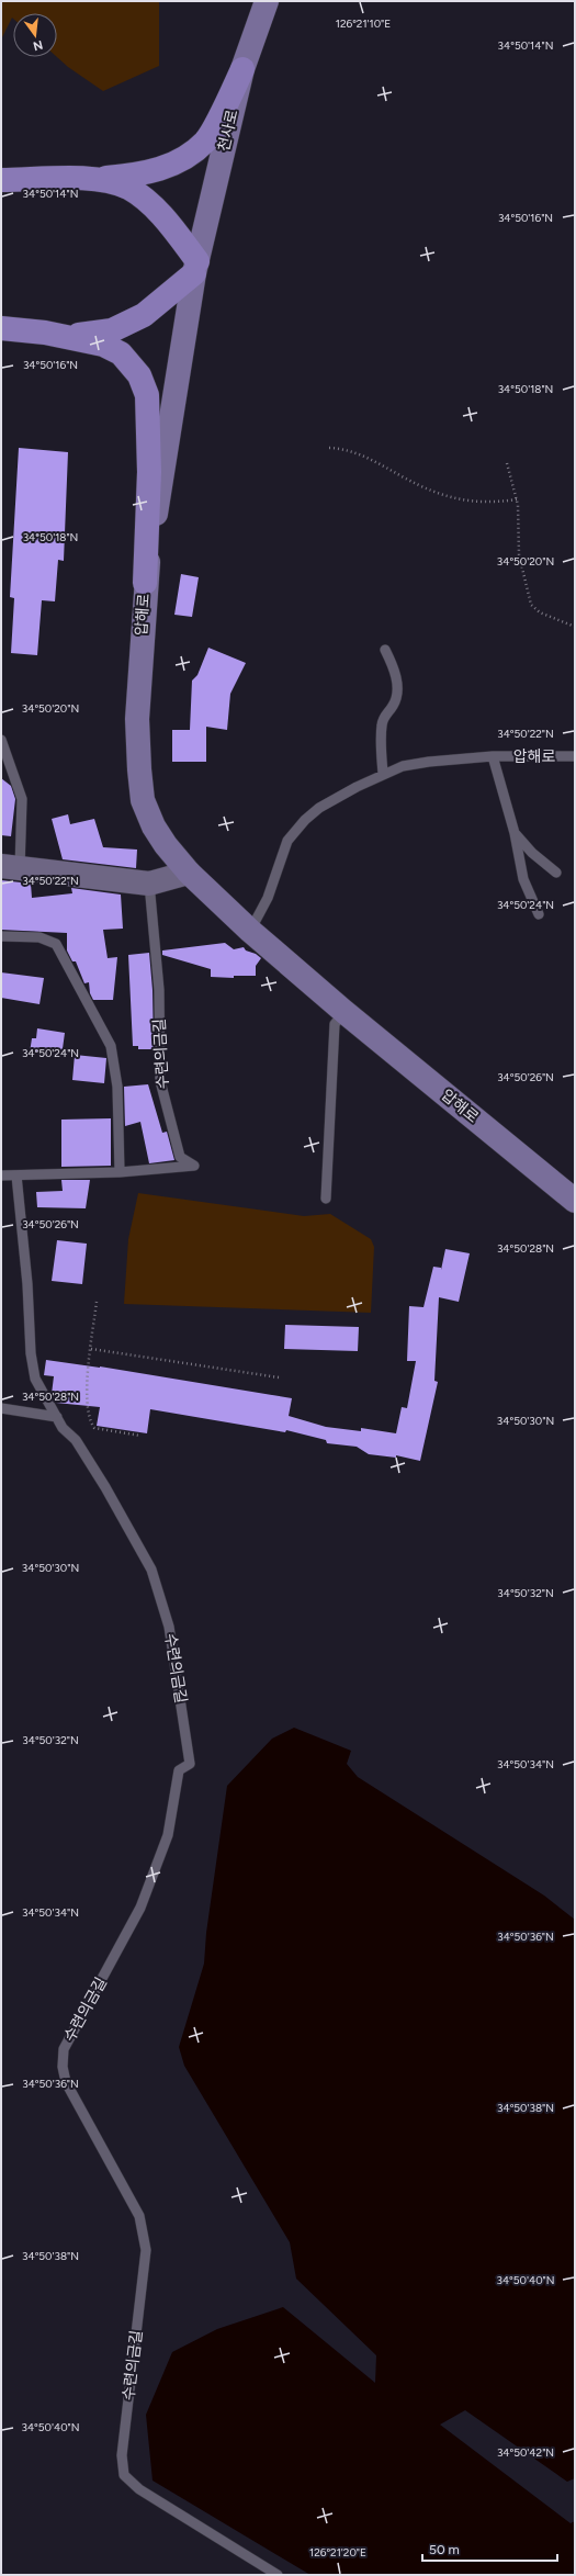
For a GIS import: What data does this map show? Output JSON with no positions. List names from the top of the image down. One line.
{"streets":{"main road":["천사로","압해로"],"lane":["수련의금길"]},"crossings":[["천사로","압해로"]],"scale_bar":"50 m","north":"bottom","coordinates":["126°21'10\"E","34°50'14\"N","34°50'16\"N","34°50'18\"N","34°50'20\"N","34°50'22\"N","34°50'24\"N","34°50'26\"N","34°50'28\"N","34°50'30\"N","34°50'32\"N","34°50'34\"N","34°50'36\"N","34°50'38\"N","34°50'40\"N","34°50'42\"N","126°21'20\"E"]}
